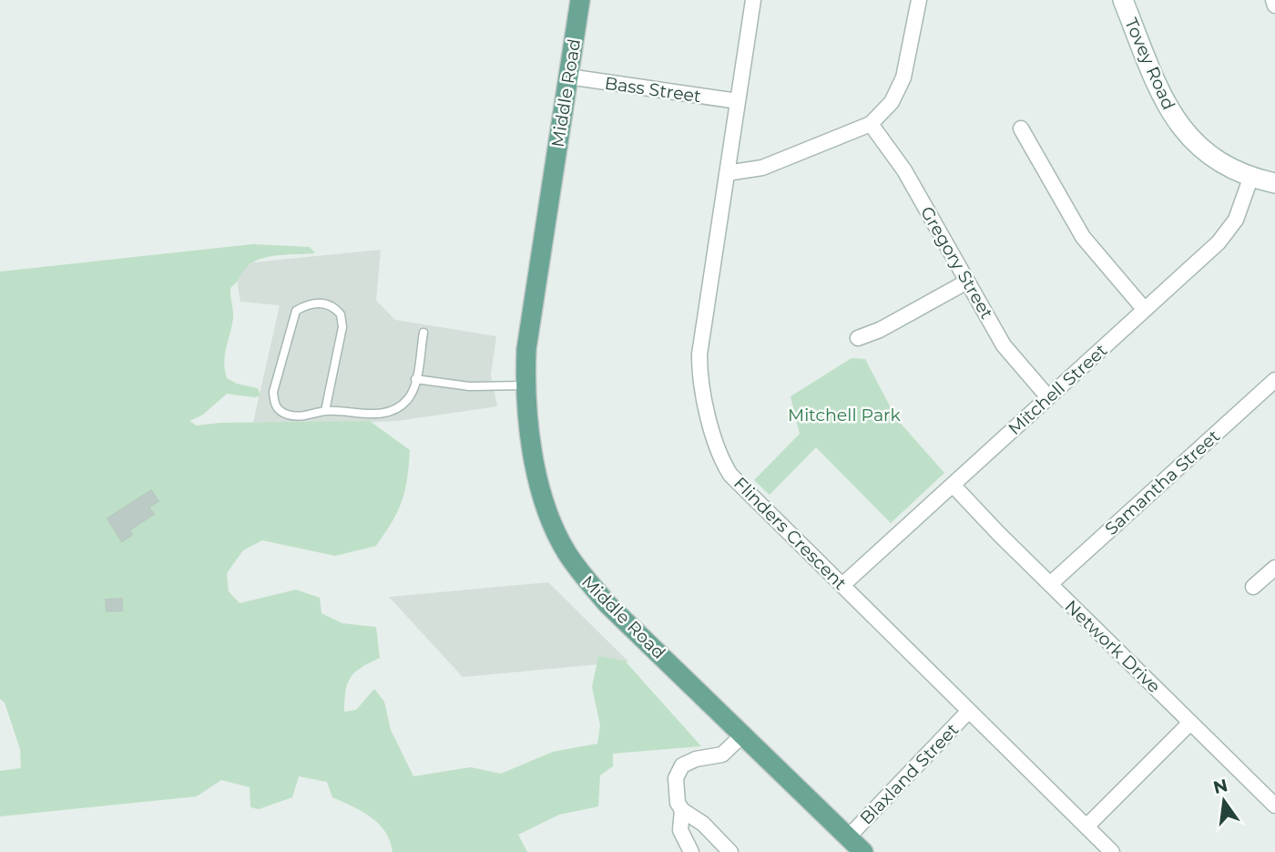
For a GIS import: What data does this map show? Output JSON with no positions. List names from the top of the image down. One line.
{"streets":{"main road":["Middle Road"],"street":["Tovey Road","Bass Street","Gregory Street","Mitchell Street","Samantha Street","Flinders Crescent","Network Drive","Blaxland Street"]},"crossings":[["Tovey Road","Mitchell Street"],["Bass Street","Middle Road"],["Bass Street","Flinders Crescent"],["Middle Road","Blaxland Street"],["Gregory Street","Mitchell Street"],["Mitchell Street","Flinders Crescent"],["Mitchell Street","Network Drive"],["Samantha Street","Network Drive"],["Flinders Crescent","Blaxland Street"]],"parks":["Mitchell Park"],"north":"top"}
